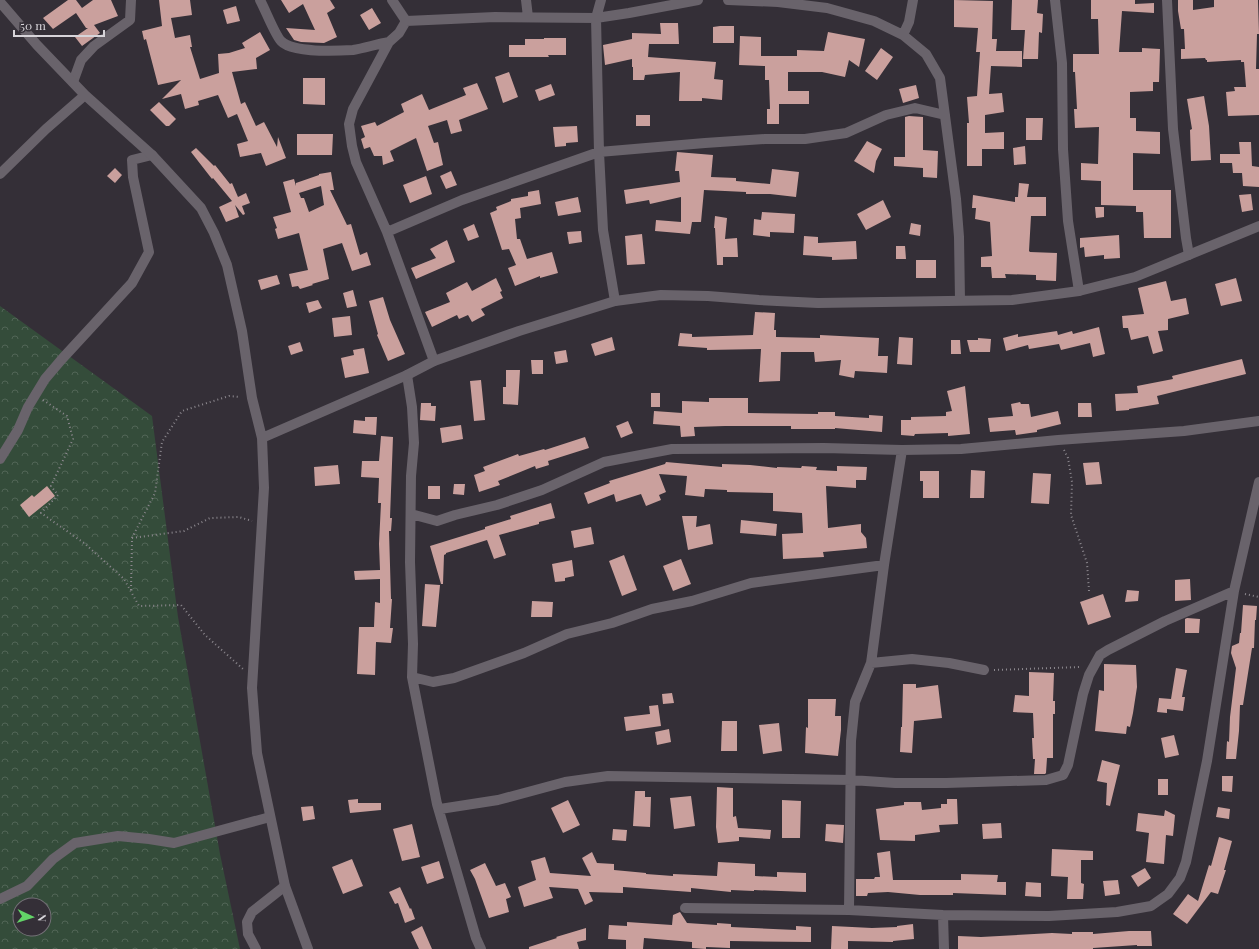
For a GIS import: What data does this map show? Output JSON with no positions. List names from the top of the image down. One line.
{"scale_bar":"50 m","north":"right"}
